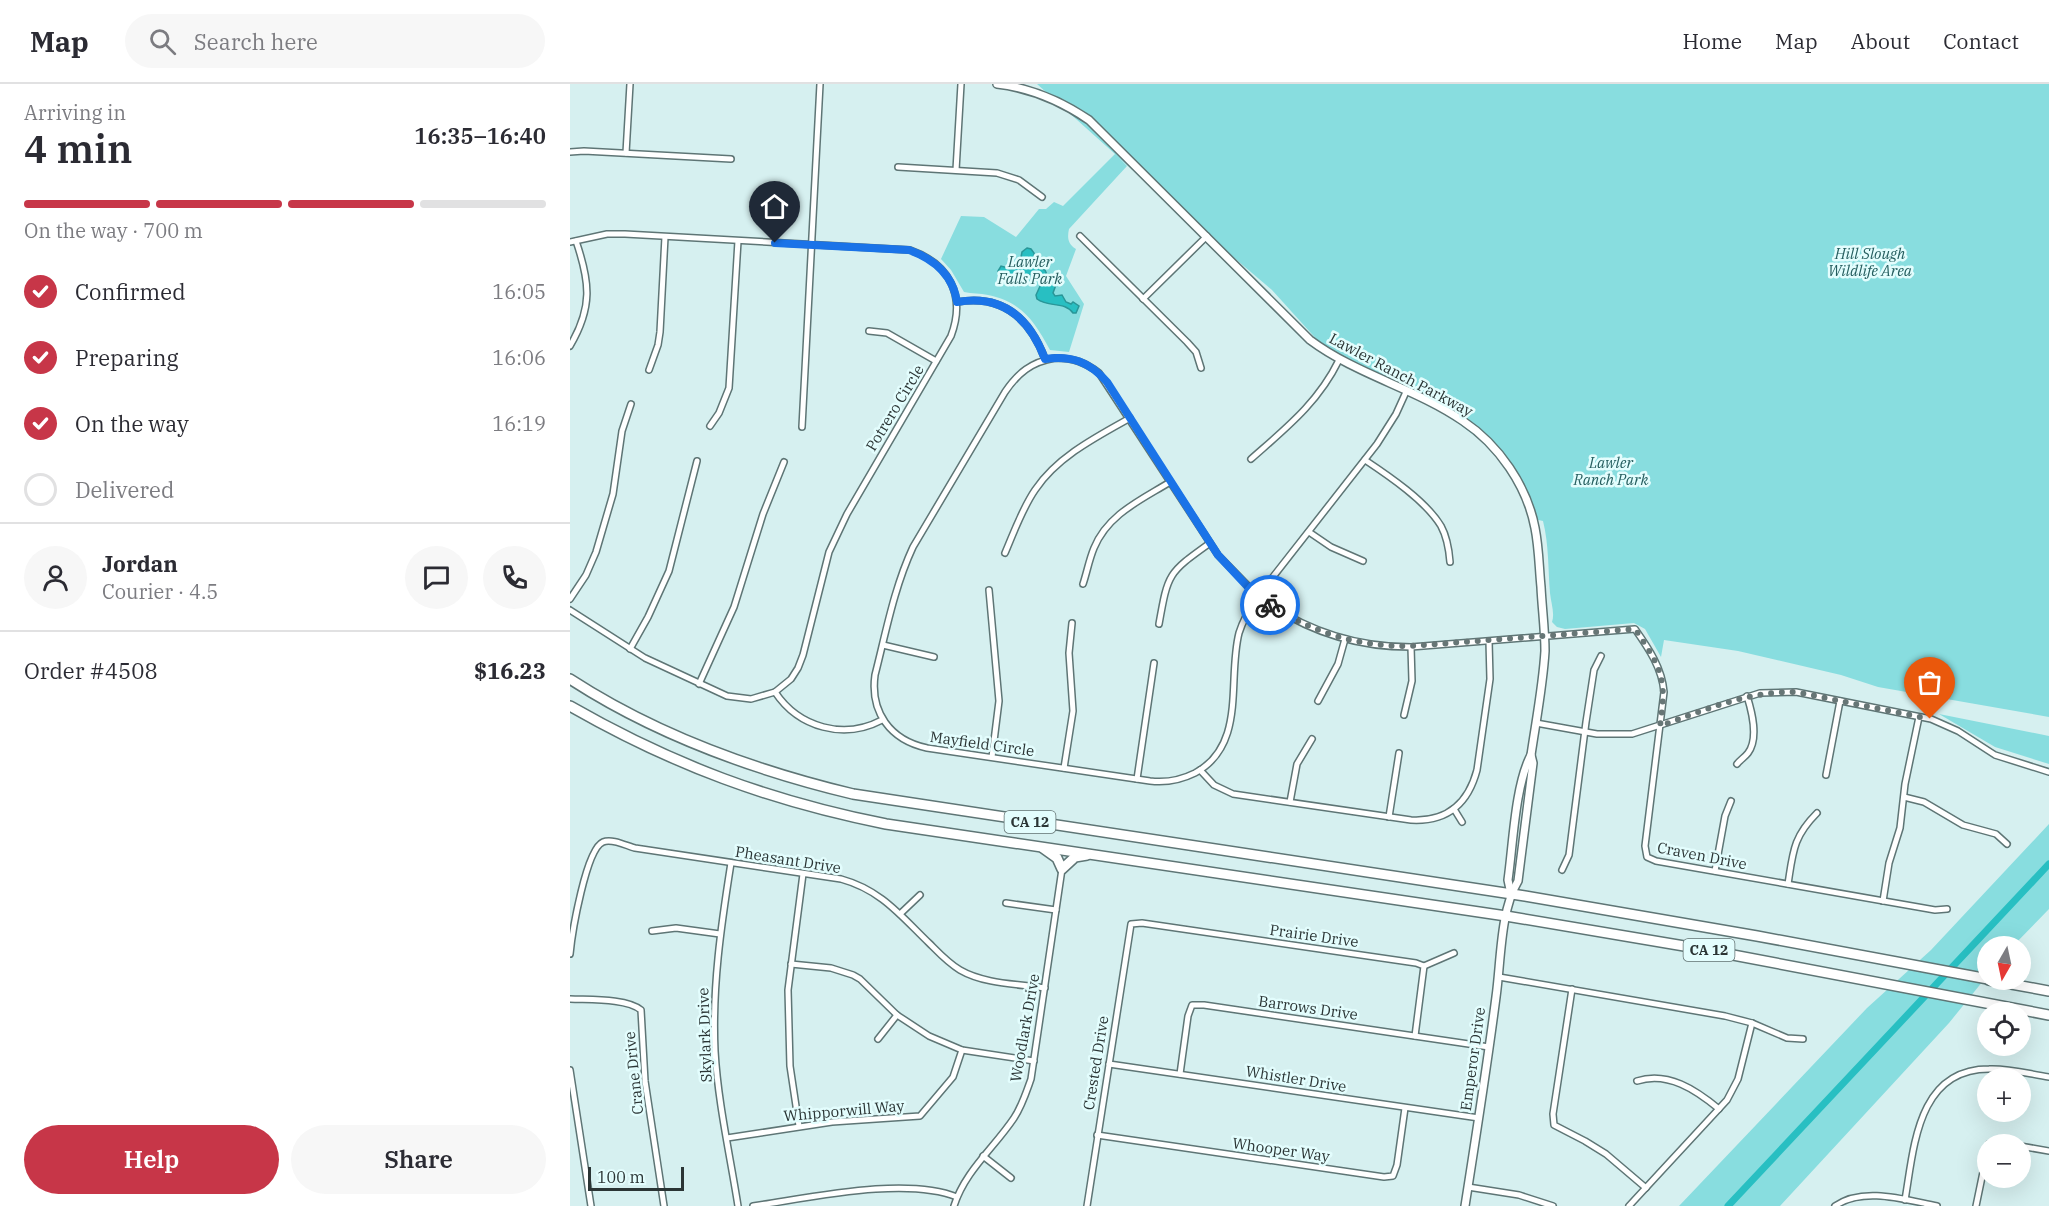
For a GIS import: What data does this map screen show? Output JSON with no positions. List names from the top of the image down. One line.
{"streets":{"highway":["CA 12"],"street":["Lawler Ranch Parkway","Potrero Circle","Mayfield Circle","Craven Drive","Pheasant Drive","Prairie Drive","Barrows Drive","Woodlark Drive","Skylark Drive","Emperor Drive","Crested Drive","Crane Drive","Whistler Drive","Whipporwill Way","Whooper Way"]},"crossings":[["Lawler Ranch Parkway","Mayfield Circle"],["Lawler Ranch Parkway","CA 12"],["Lawler Ranch Parkway","Emperor Drive"],["CA 12","Emperor Drive"],["Pheasant Drive","Woodlark Drive"],["Pheasant Drive","Skylark Drive"],["Prairie Drive","Crested Drive"],["Barrows Drive","Emperor Drive"],["Barrows Drive","Whistler Drive"],["Skylark Drive","Whipporwill Way"],["Emperor Drive","Whistler Drive"],["Crested Drive","Whistler Drive"],["Crested Drive","Whooper Way"],["Whistler Drive","Whooper Way"]],"parks":["Hill Slough Wildlife Area","Lawler Falls Park","Lawler Ranch Park"],"scale_bar":"100 m","north":"bottom","page":{"header":"Map","search":"Search here","nav":["Home","Map","About","Contact"],"heading":["4 min","Arriving in","16:35–16:40"],"panel":["Jordan","Courier · 4.5","Order #4508","$16.23"],"bar":"On the way · 700 m","list":[["Confirmed","16:05"],["Preparing","16:06"],["On the way","16:19"],"Delivered"],"map_buttons":["+","−"],"buttons":["Help","Share"],"scale":"100 m"}}
